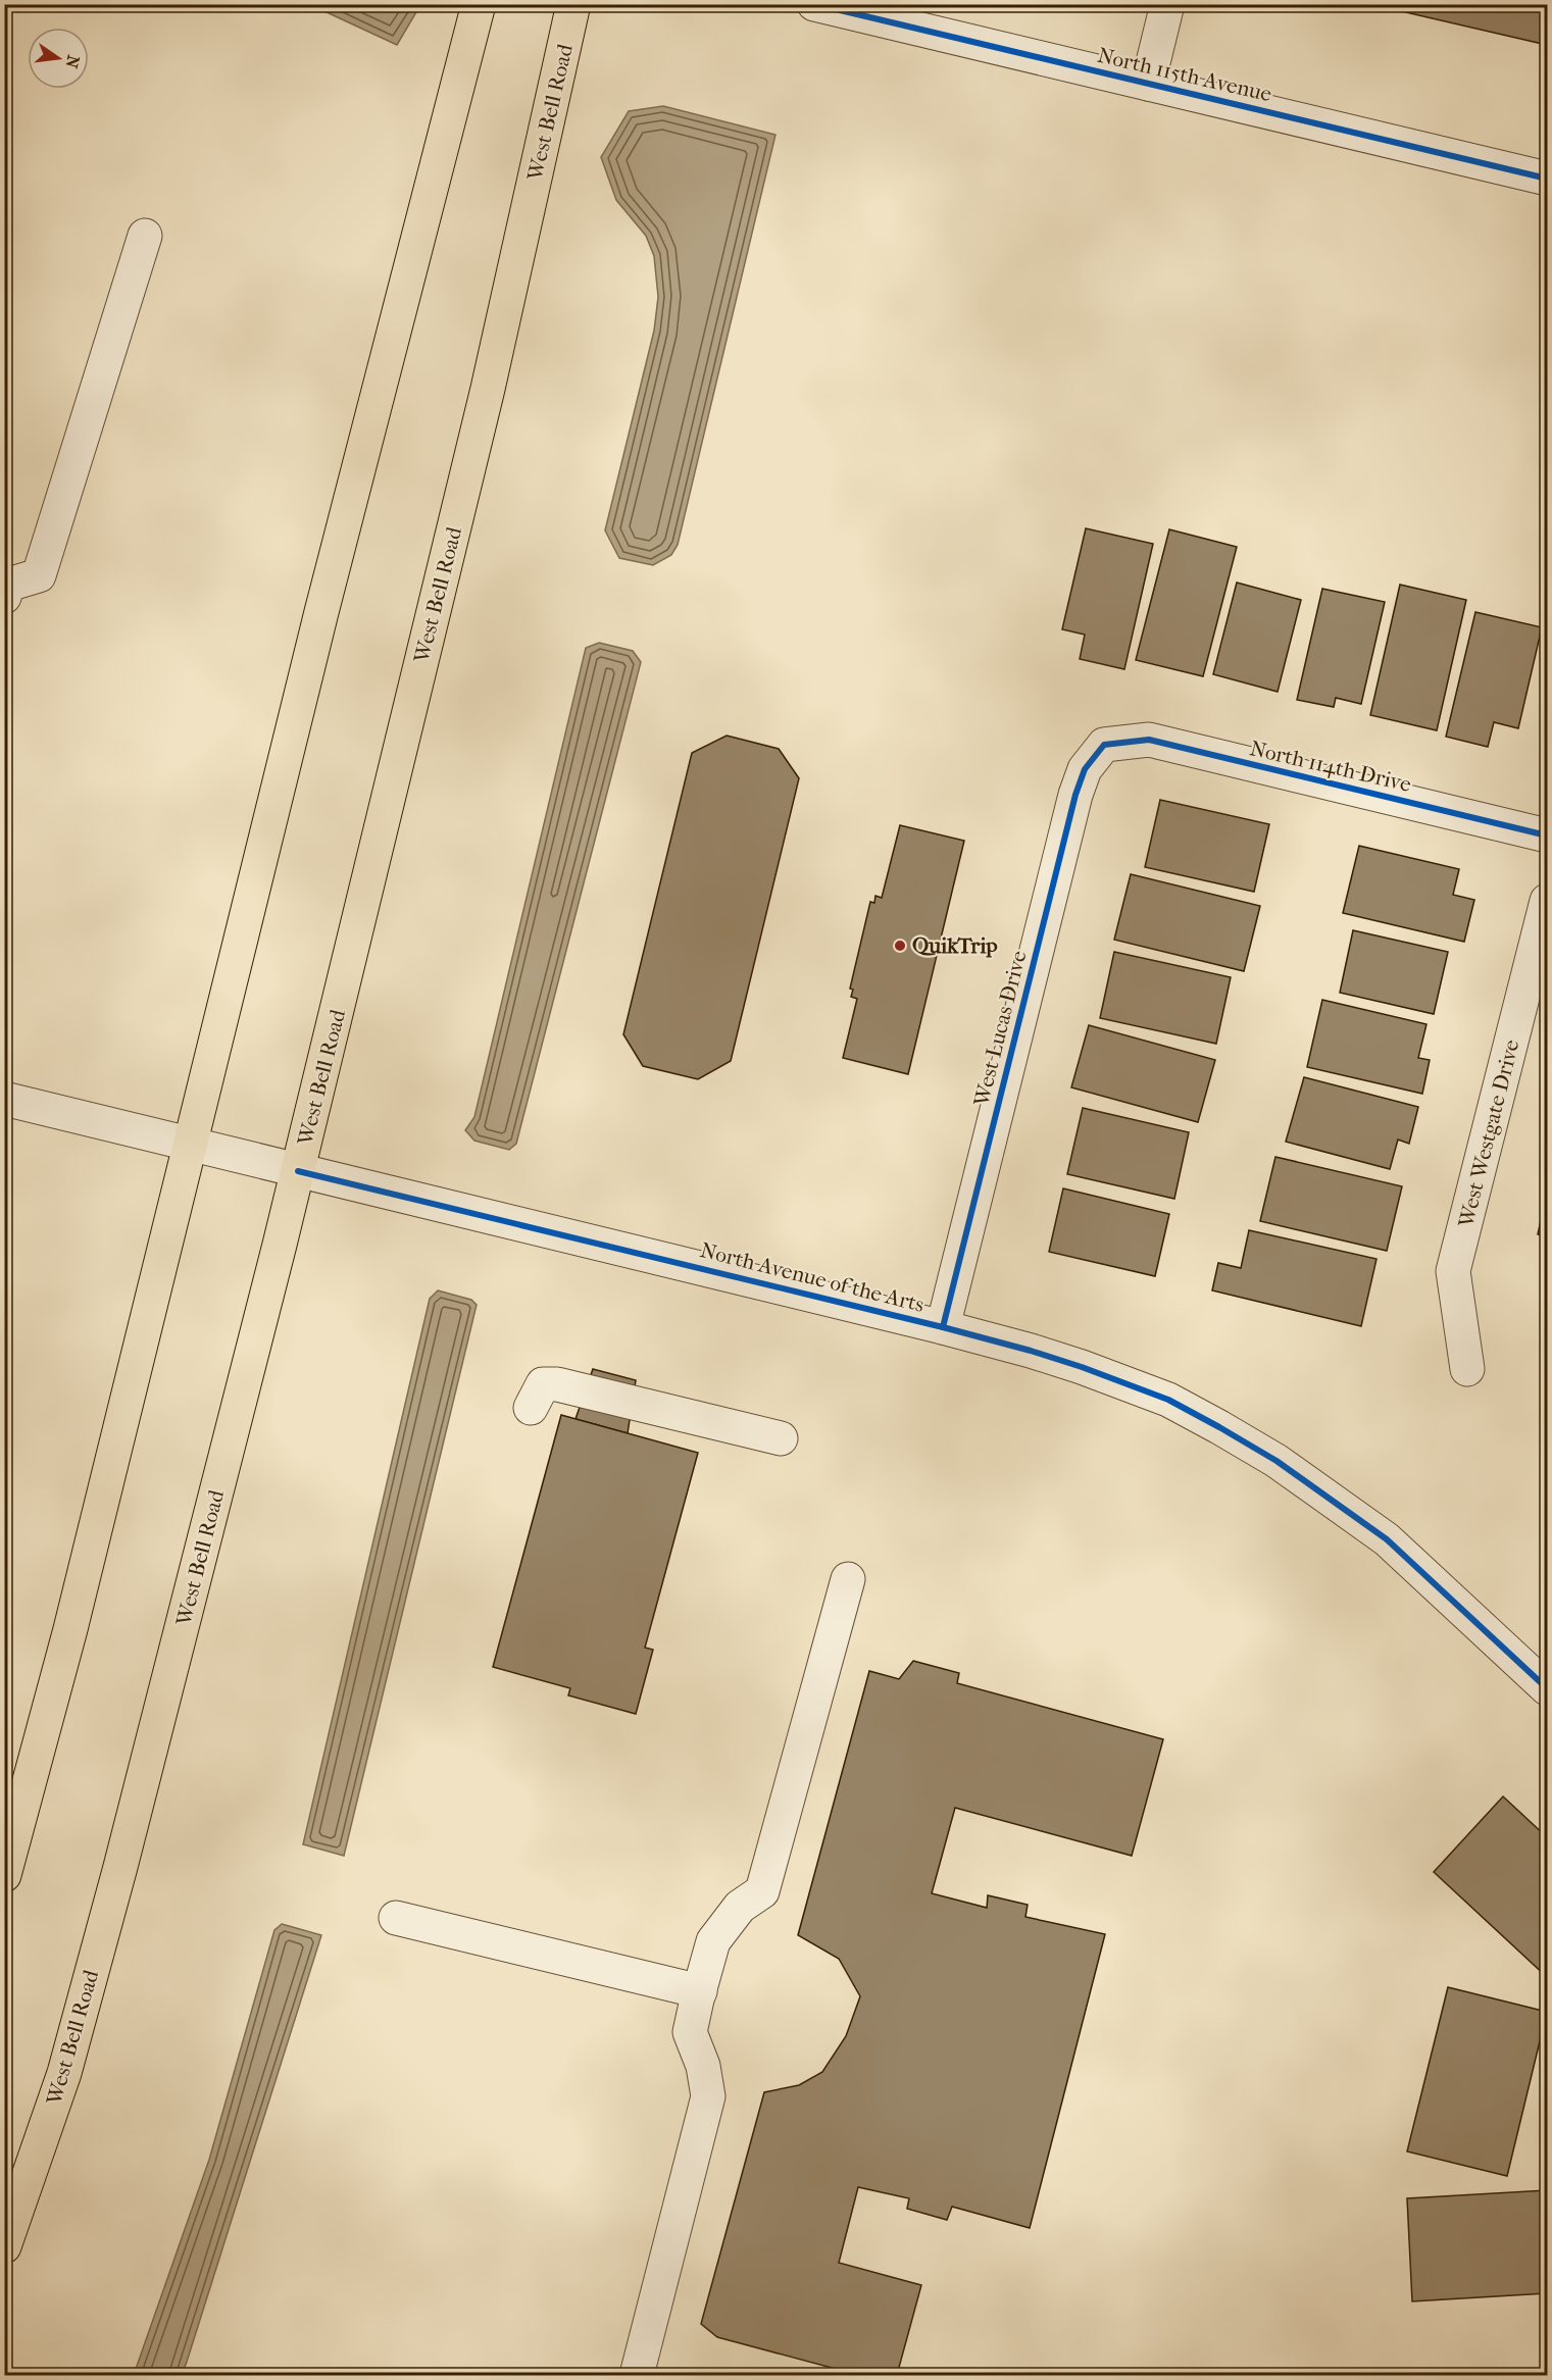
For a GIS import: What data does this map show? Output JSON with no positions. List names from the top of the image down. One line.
{"streets":{"main road":["West Bell Road"],"street":["North 115th Avenue","North 114th Drive","West Lucas Drive","West Westgate Drive","North Avenue of the Arts"]},"crossings":[["West Bell Road","North Avenue of the Arts"],["North 114th Drive","West Lucas Drive"],["West Lucas Drive","North Avenue of the Arts"]],"places":["QuikTrip"],"north":"right"}
